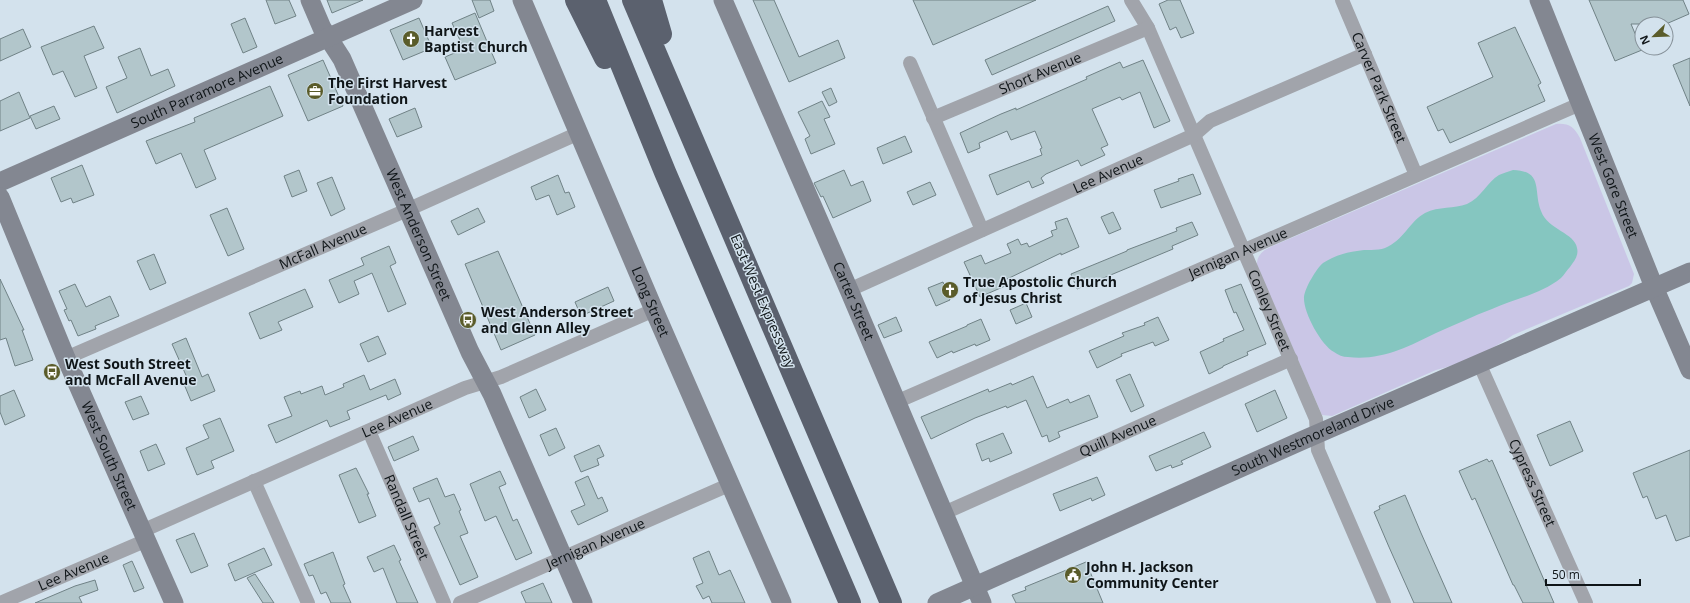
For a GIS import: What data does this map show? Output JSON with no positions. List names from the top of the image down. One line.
{"streets":{"highway":["East-West Expressway"],"street":["Short Avenue","Carver Park Street","South Parramore Avenue","Lee Avenue","West Gore Street","West Anderson Street","McFall Avenue","Jernigan Avenue","Carter Street","Long Street","Conley Street","Quill Avenue","South Westmoreland Drive","West South Street","Cypress Street","Randall Street"]},"crossings":[["Short Avenue","Conley Street"],["Carver Park Street","Lee Avenue"],["Carver Park Street","Jernigan Avenue"],["South Parramore Avenue","West Anderson Street"],["Lee Avenue","West Anderson Street"],["Lee Avenue","Carter Street"],["Lee Avenue","Long Street"],["Lee Avenue","Conley Street"],["Lee Avenue","West South Street"],["Lee Avenue","Randall Street"],["West Gore Street","Jernigan Avenue"],["West Gore Street","South Westmoreland Drive"],["West Anderson Street","McFall Avenue"],["West Anderson Street","Jernigan Avenue"],["McFall Avenue","Long Street"],["McFall Avenue","West South Street"],["Jernigan Avenue","Carter Street"],["Jernigan Avenue","Long Street"],["Jernigan Avenue","Conley Street"],["Carter Street","Quill Avenue"],["Carter Street","South Westmoreland Drive"],["Conley Street","Quill Avenue"],["Conley Street","South Westmoreland Drive"],["South Westmoreland Drive","Cypress Street"]],"places":{"church":["Harvest Baptist Church","True Apostolic Church of Jesus Christ"],"office":["The First Harvest Foundation"],"bus stop":["West Anderson Street and Glenn Alley","West South Street and McFall Avenue"],"public building":["John H. Jackson Community Center"]},"scale_bar":"50 m","north":"bottom left"}
